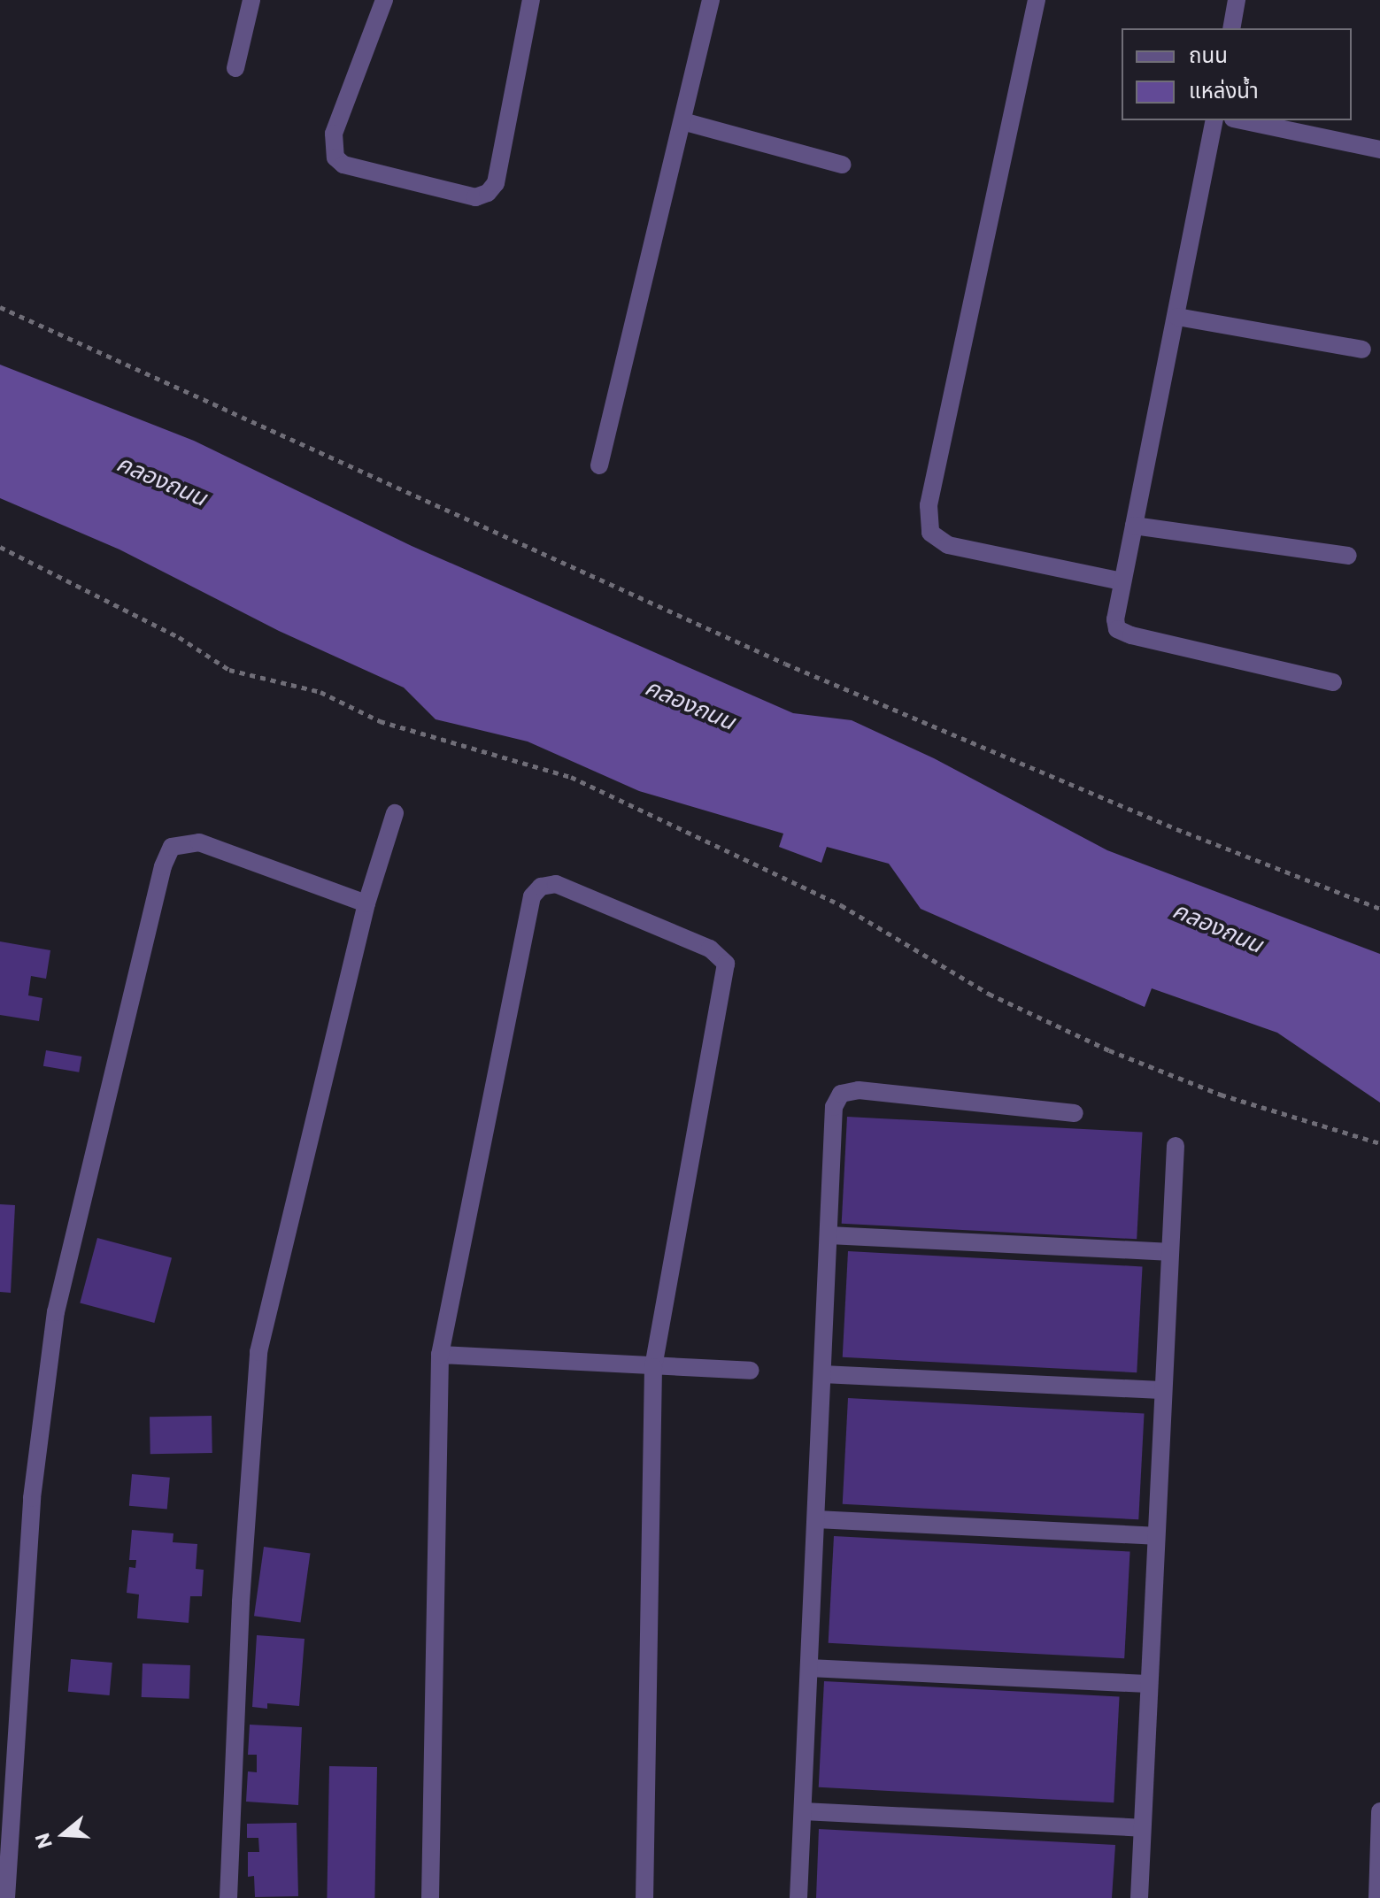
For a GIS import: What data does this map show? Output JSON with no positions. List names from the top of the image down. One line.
{"water":["คลองถนน"],"legend":["ถนน","แหล่งน้ำ"],"north":"left"}
